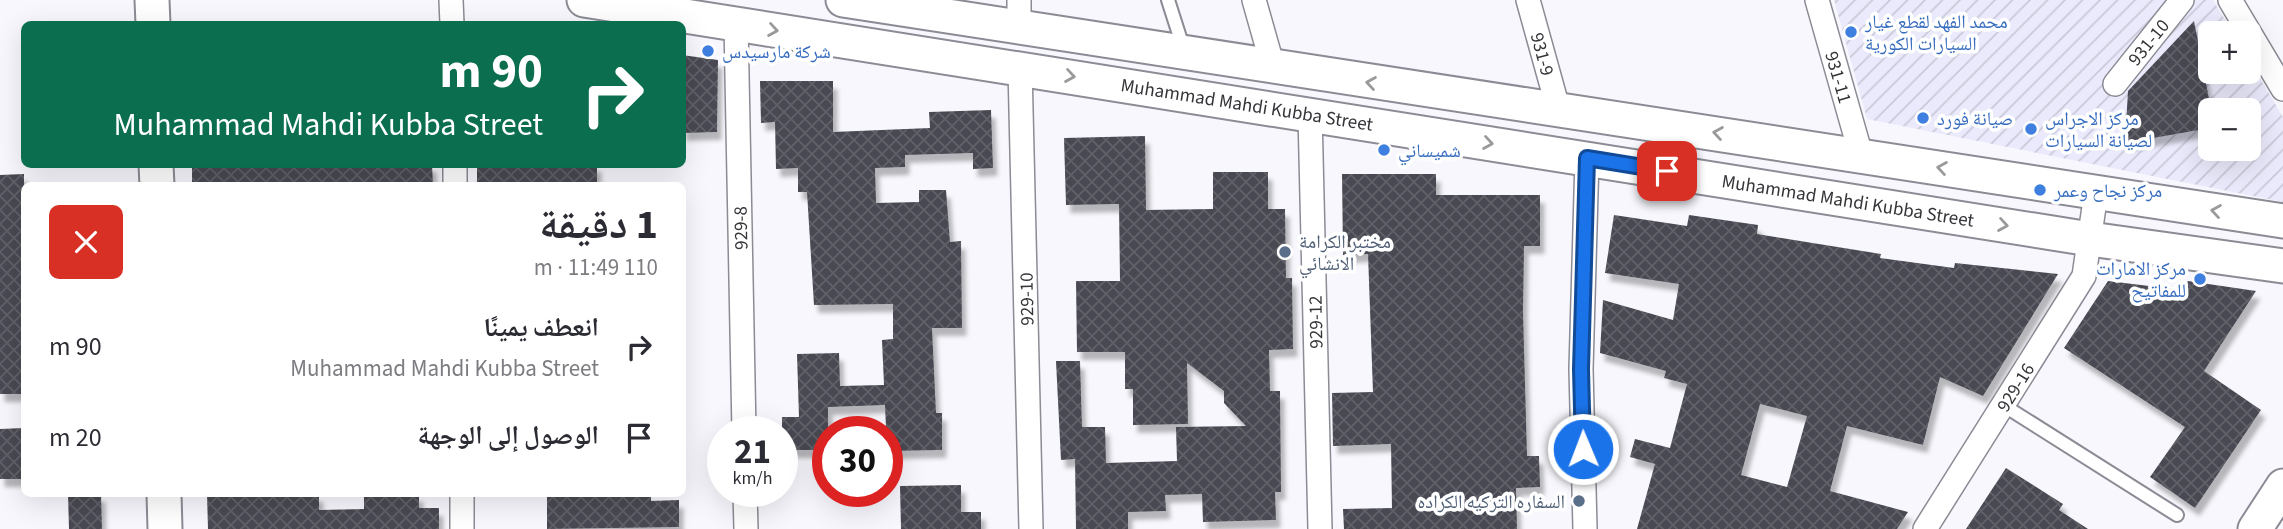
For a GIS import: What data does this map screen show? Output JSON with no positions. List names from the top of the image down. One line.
{"streets":{"street":["931-10","931-9","931-11","Muhammad Mahdi Kubba Street","929-8","929-10","929-12","929-16"]},"crossings":[["931-9","Muhammad Mahdi Kubba Street"],["931-11","Muhammad Mahdi Kubba Street"],["Muhammad Mahdi Kubba Street","929-8"],["Muhammad Mahdi Kubba Street","929-10"],["Muhammad Mahdi Kubba Street","929-12"],["Muhammad Mahdi Kubba Street","929-16"]],"places":["محمد الفهد لقطع غيار السيارات الكورية","شركة مارسيدس","صيانة فورد","مركز الاجراس لصيانة السيارات","شميساني","مركز نجاح وعمر","مختبر الكرامة الانشائي","مركز الامارات للمفاتيح","السفاره التركيه الكراده"],"page":{"map_buttons":["+","−"],"turn":["90 m","Muhammad Mahdi Kubba Street"],"heading":["1 دقيقة","110 m · 11:49"],"list":[{"name":"انعطف يمينًا","note":"Muhammad Mahdi Kubba Street","value":"90 m"},{"name":"الوصول إلى الوجهة","value":"20 m"}],"speed":"21 km/h","limit":"30"}}
